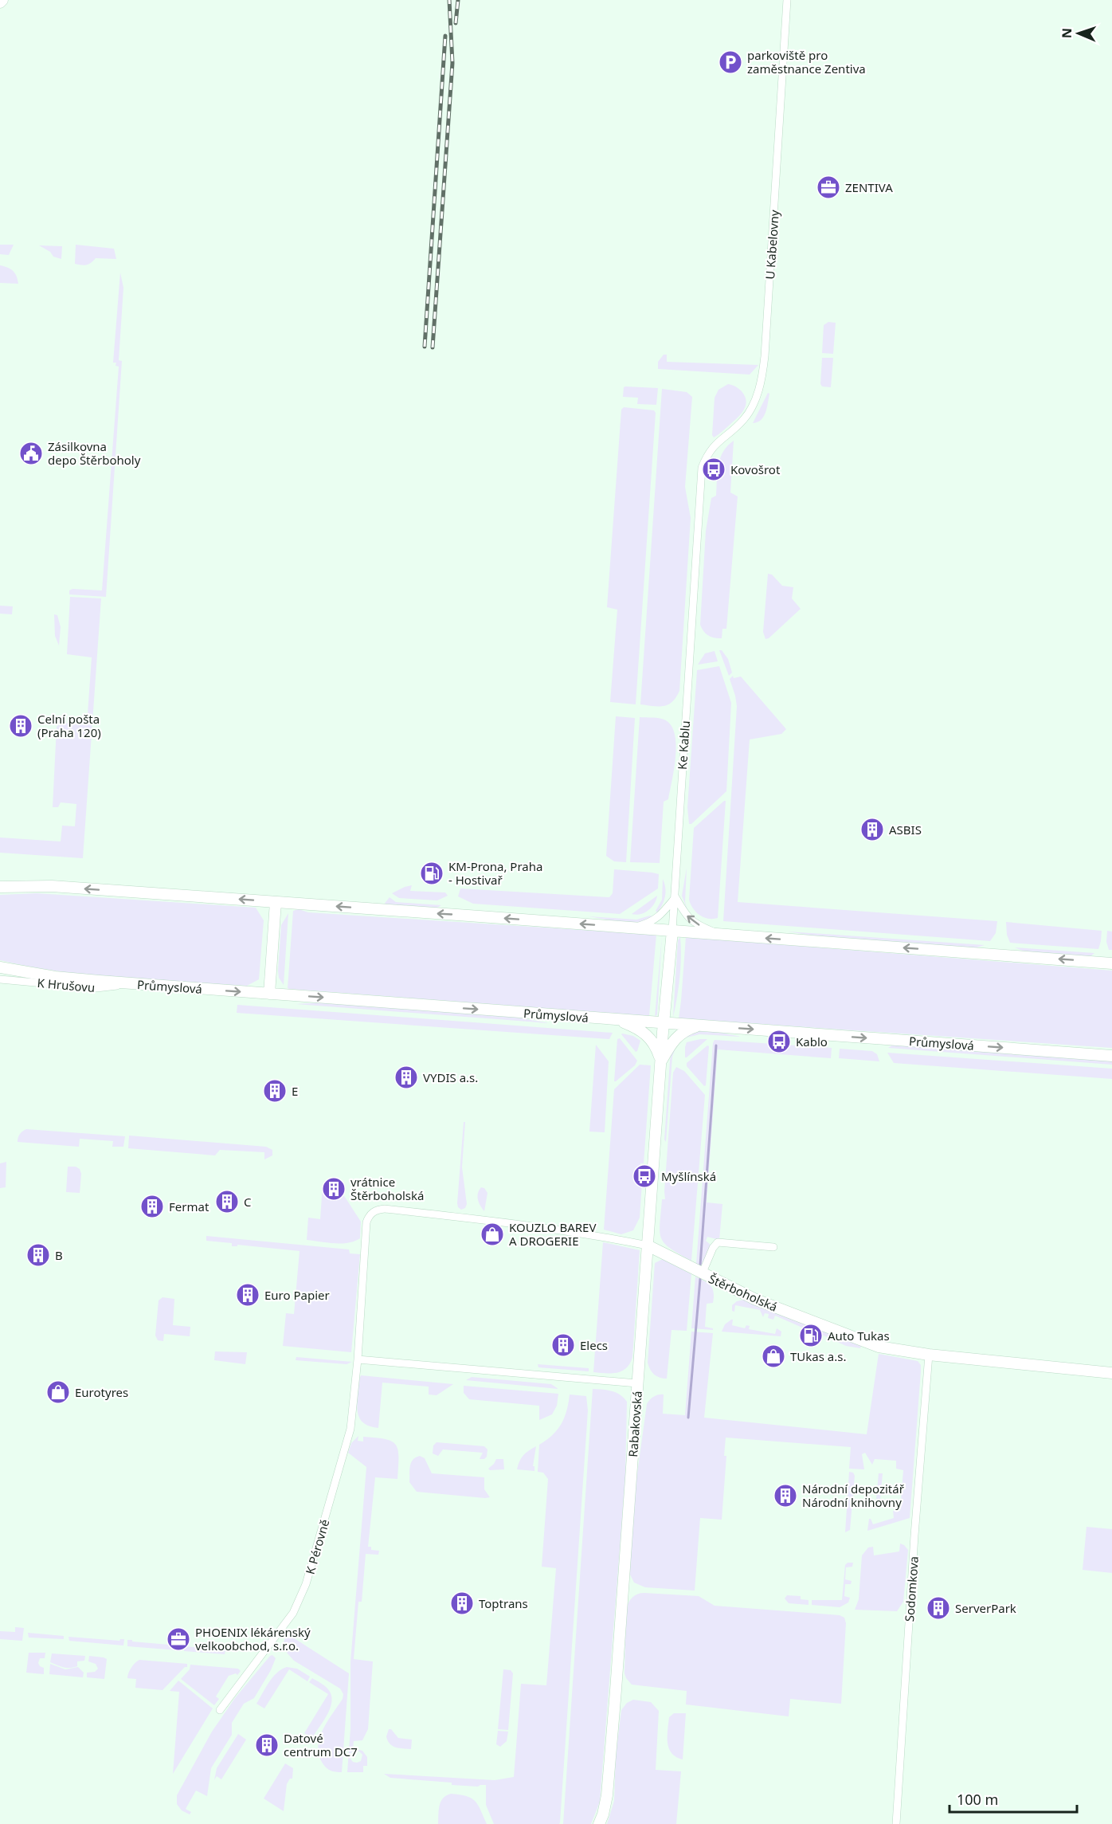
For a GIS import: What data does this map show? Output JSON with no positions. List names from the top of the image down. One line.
{"streets":{"main road":["Ke Kablu","Průmyslová","Štěrboholská","Rabakovská"],"street":["U Kabelovny","K Hrušovu","K Pérovně","Sodomkova"]},"crossings":[["U Kabelovny","Ke Kablu"],["Ke Kablu","Průmyslová"],["Ke Kablu","Rabakovská"],["K Hrušovu","Průmyslová"],["Průmyslová","Rabakovská"],["Štěrboholská","Rabakovská"],["Štěrboholská","K Pérovně"],["Štěrboholská","Sodomkova"]],"places":{"parking":["parkoviště pro zaměstnance Zentiva"],"office":["ZENTIVA","PHOENIX lékárenský velkoobchod, s.r.o."],"public building":["Zásilkovna depo Štěrboholy"],"bus stop":["Kovošrot","Kablo","Myšlínská"],"building":["Celní pošta (Praha 120)","ASBIS","VYDIS a.s.","E","vrátnice Štěrboholská","C","Fermat","B","Euro Papier","Elecs","Národní depozitář Národní knihovny","Toptrans","ServerPark","Datové centrum DC7"],"fuel station":["KM-Prona, Praha - Hostivař","Auto Tukas"],"shop":["KOUZLO BAREV A DROGERIE","TUkas a.s.","Eurotyres"]},"scale_bar":"100 m","north":"left"}
